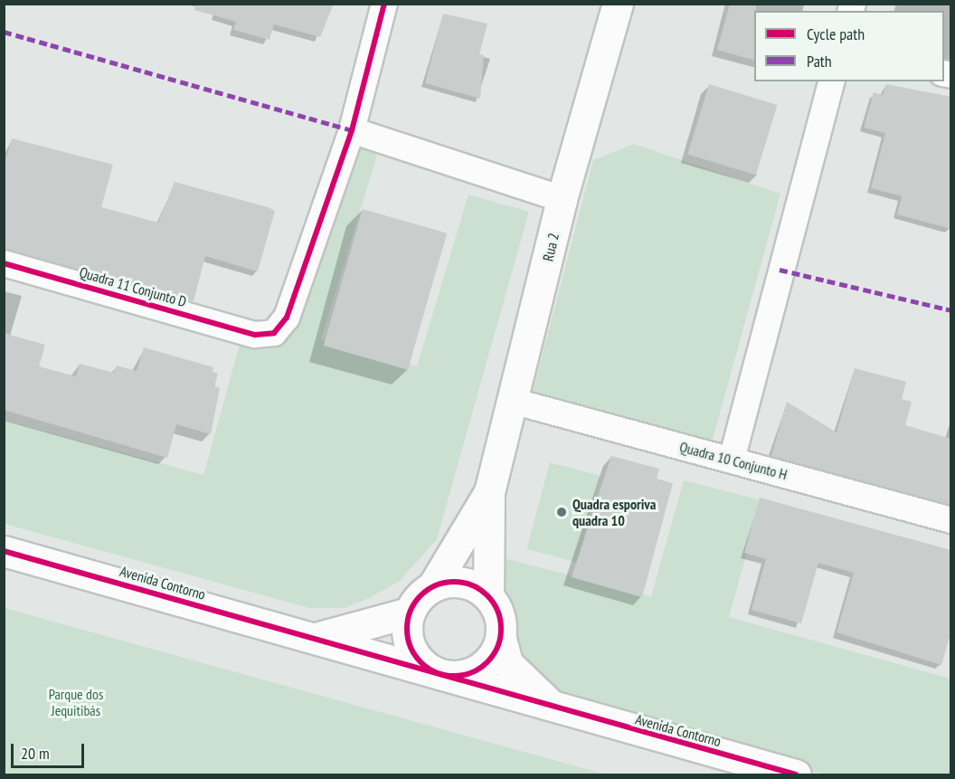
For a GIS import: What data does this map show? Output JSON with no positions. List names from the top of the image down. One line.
{"streets":{"main road":["Rua 2","Avenida Contorno"],"street":["Quadra 11 Conjunto D","Quadra 10 Conjunto H"]},"crossings":[["Rua 2","Quadra 10 Conjunto H"],["Rua 2","Avenida Contorno"]],"parks":["Parque dos Jequitibás"],"places":["Quadra esporiva quadra 10"],"legend":["Cycle path","Path"],"scale_bar":"20 m"}
